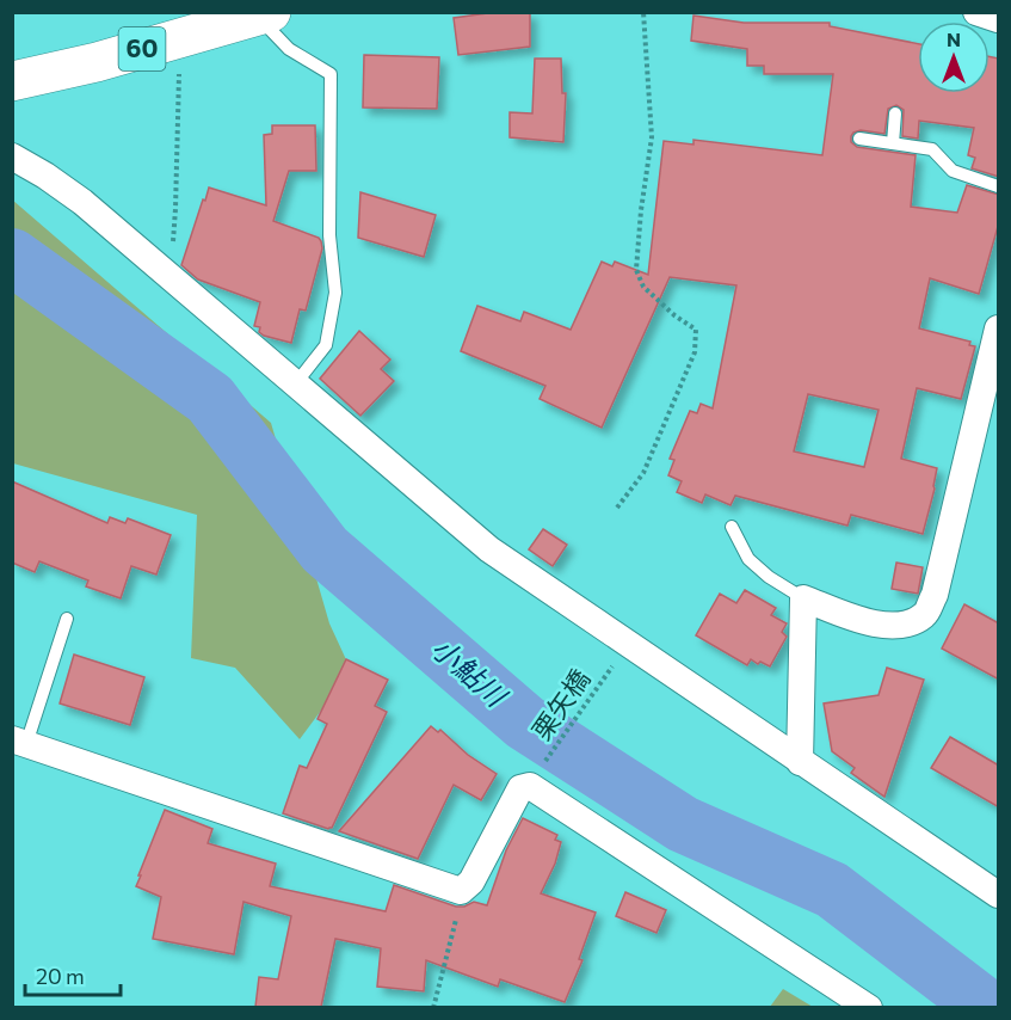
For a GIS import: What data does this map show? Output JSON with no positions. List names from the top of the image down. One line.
{"streets":{"main road":["60"],"path":["栗矢橋"]},"water":["小鮎川"],"scale_bar":"20 m","north":"top"}
